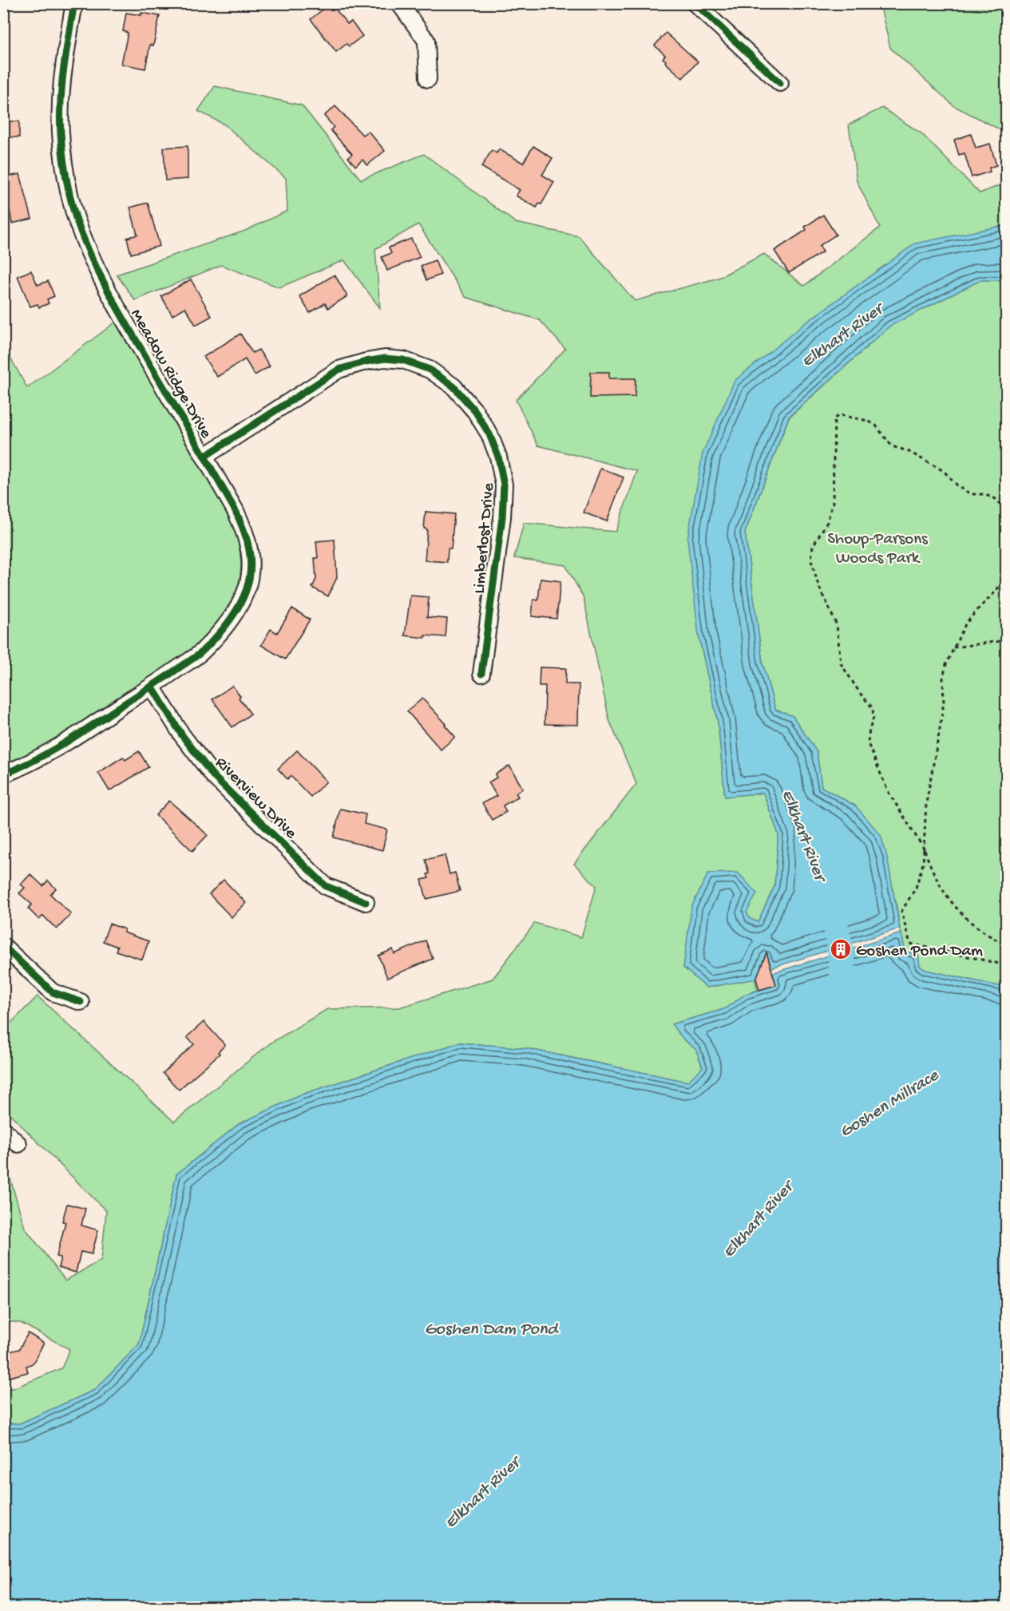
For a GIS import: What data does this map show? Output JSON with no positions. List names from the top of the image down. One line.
{"streets":{"street":["Meadow Ridge Drive","Limberlost Drive","Riverview Drive"]},"crossings":[["Meadow Ridge Drive","Limberlost Drive"],["Meadow Ridge Drive","Riverview Drive"]],"water":["Elkhart River","Goshen Millrace","Goshen Dam Pond"],"parks":["Shoup-Parsons Woods Park"],"places":{"building":["Goshen Pond Dam"]}}
